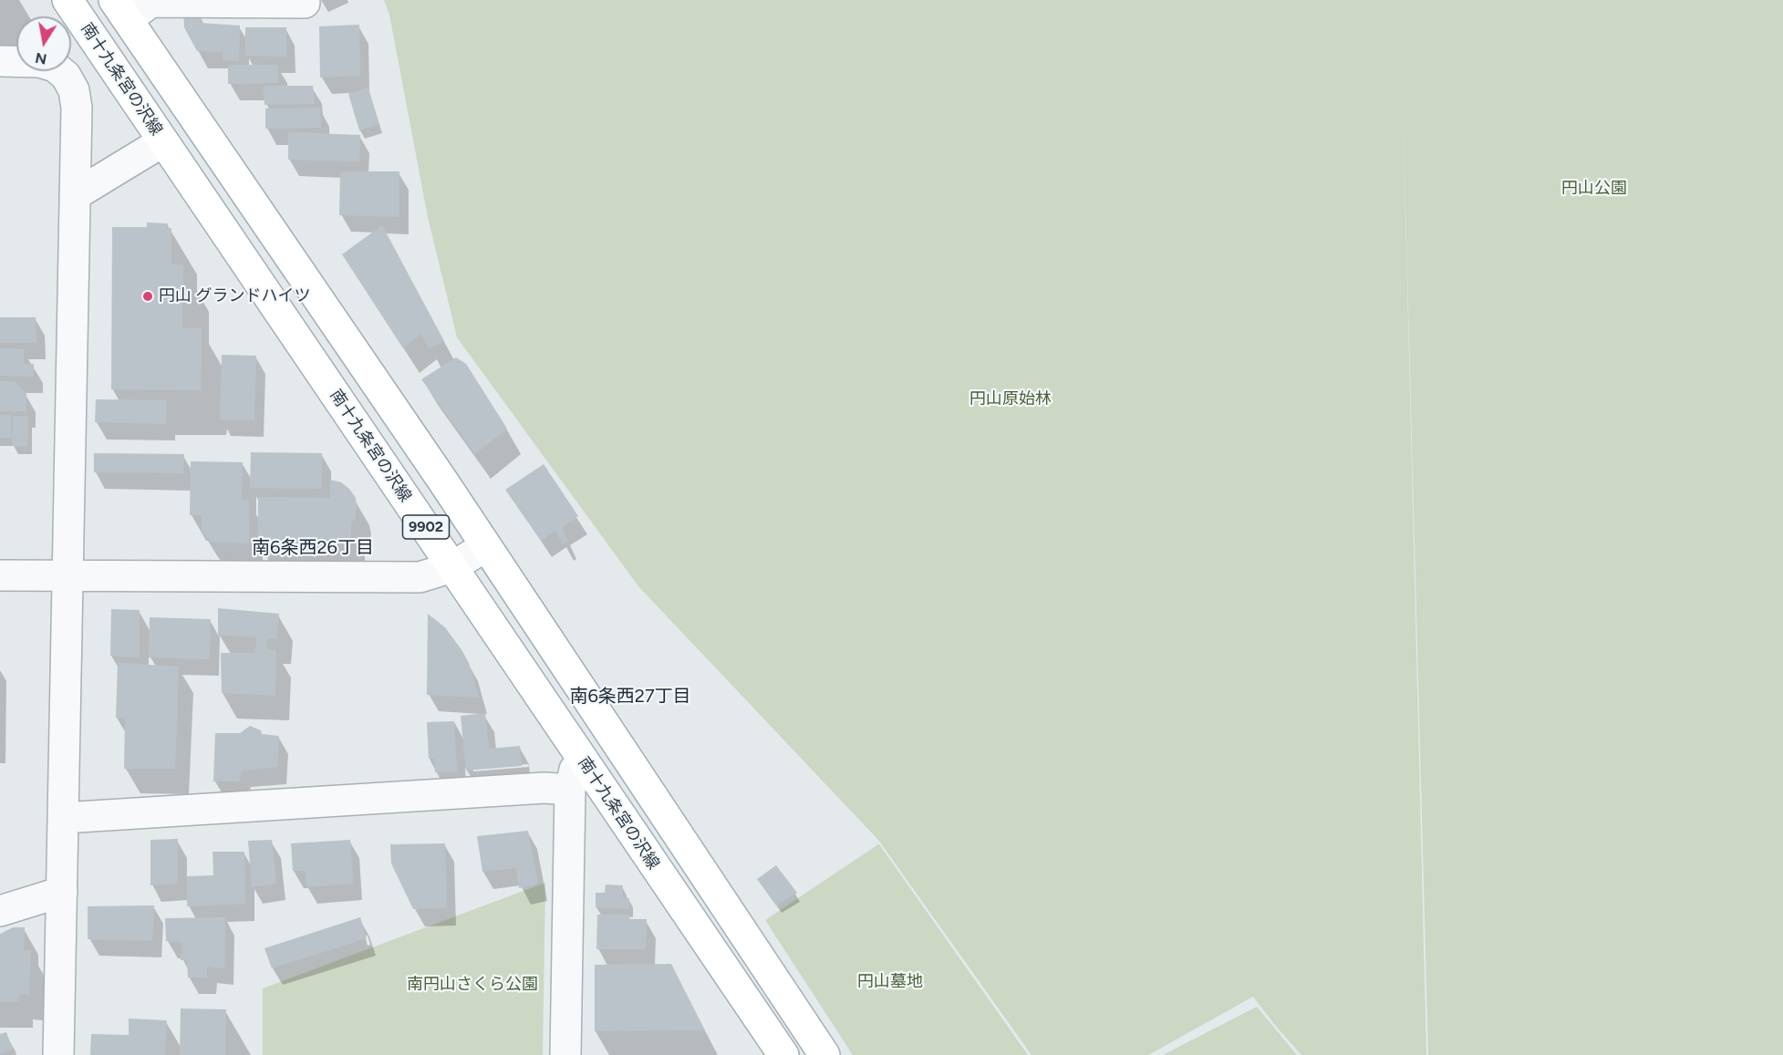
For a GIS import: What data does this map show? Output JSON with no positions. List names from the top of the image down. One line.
{"streets":{"main road":["南十九条宮の沢線","9902"]},"districts":["南6条西26丁目","南6条西27丁目"],"parks":["円山公園","円山原始林","円山墓地","南円山さくら公園"],"places":["円山 グランドハイツ"],"north":"bottom"}
